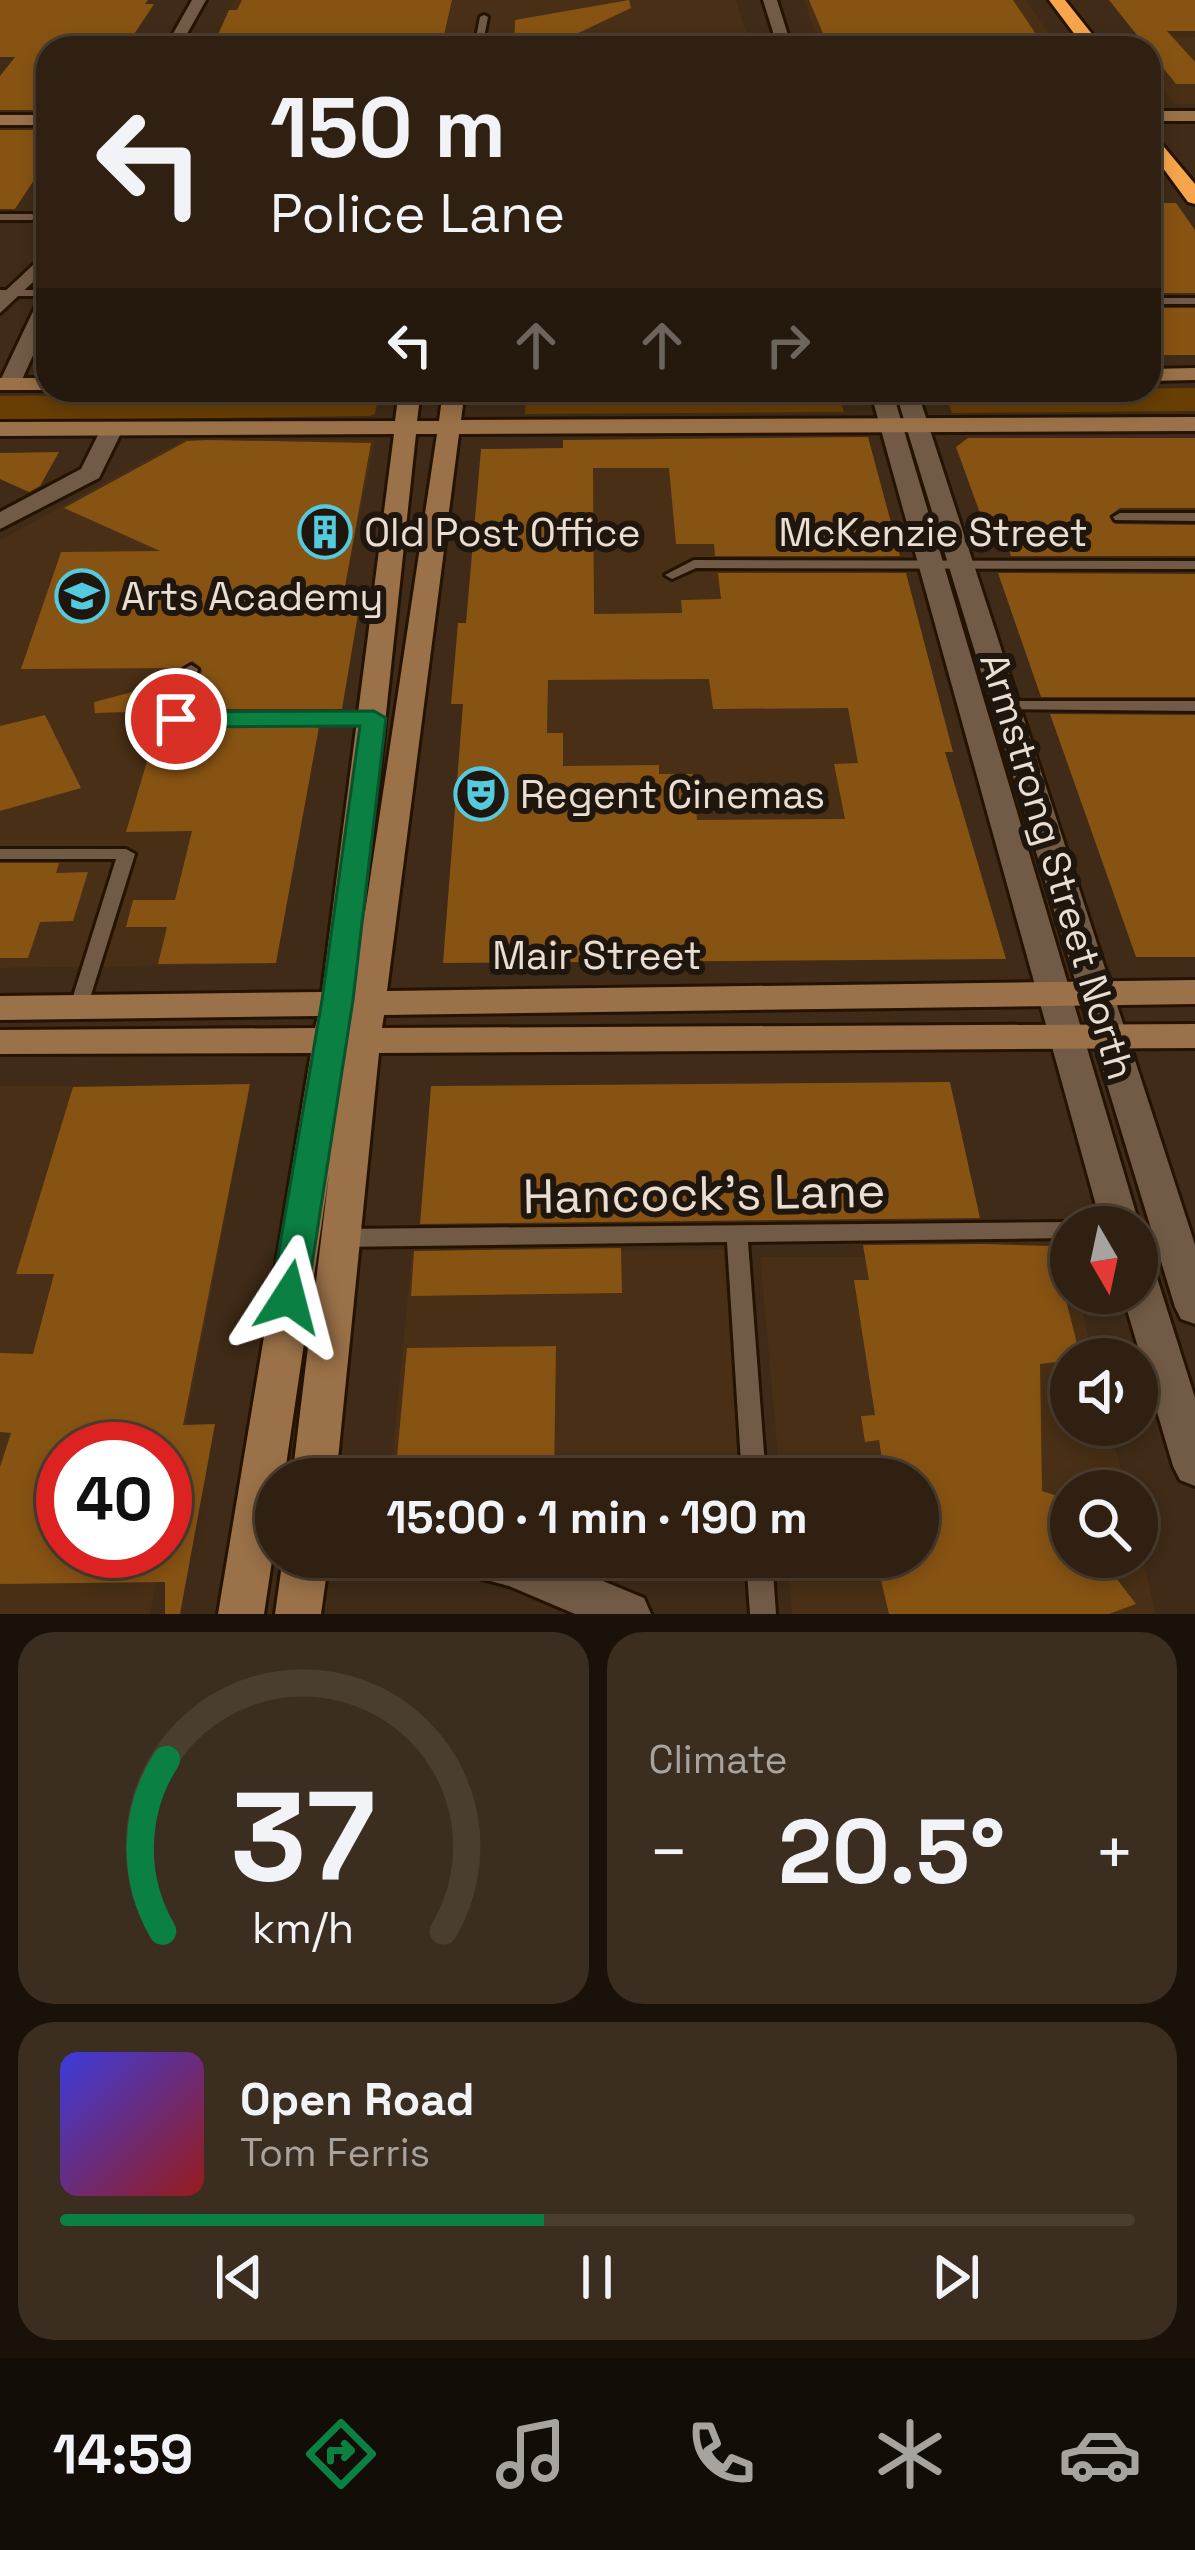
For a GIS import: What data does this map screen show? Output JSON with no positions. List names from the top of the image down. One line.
{"streets":{"street":["Armstrong Street North","Mair Street"],"lane":["McKenzie Street","Hancock's Lane"]},"crossings":[["McKenzie Street","Armstrong Street North"],["Armstrong Street North","Mair Street"]],"places":{"building":["Old Post Office"],"school or university":["Arts Academy"],"theatre":["Regent Cinemas"]},"north":"bottom","page":{"turn":["150 m","Police Lane"],"limit":"40","trip":"15:00 · 1 min · 190 m","tile":"Climate","heat":["−","20.5°","+"],"song":["Open Road","Tom Ferris"],"tabs":"14:59","gauge":["37","km/h"]}}
